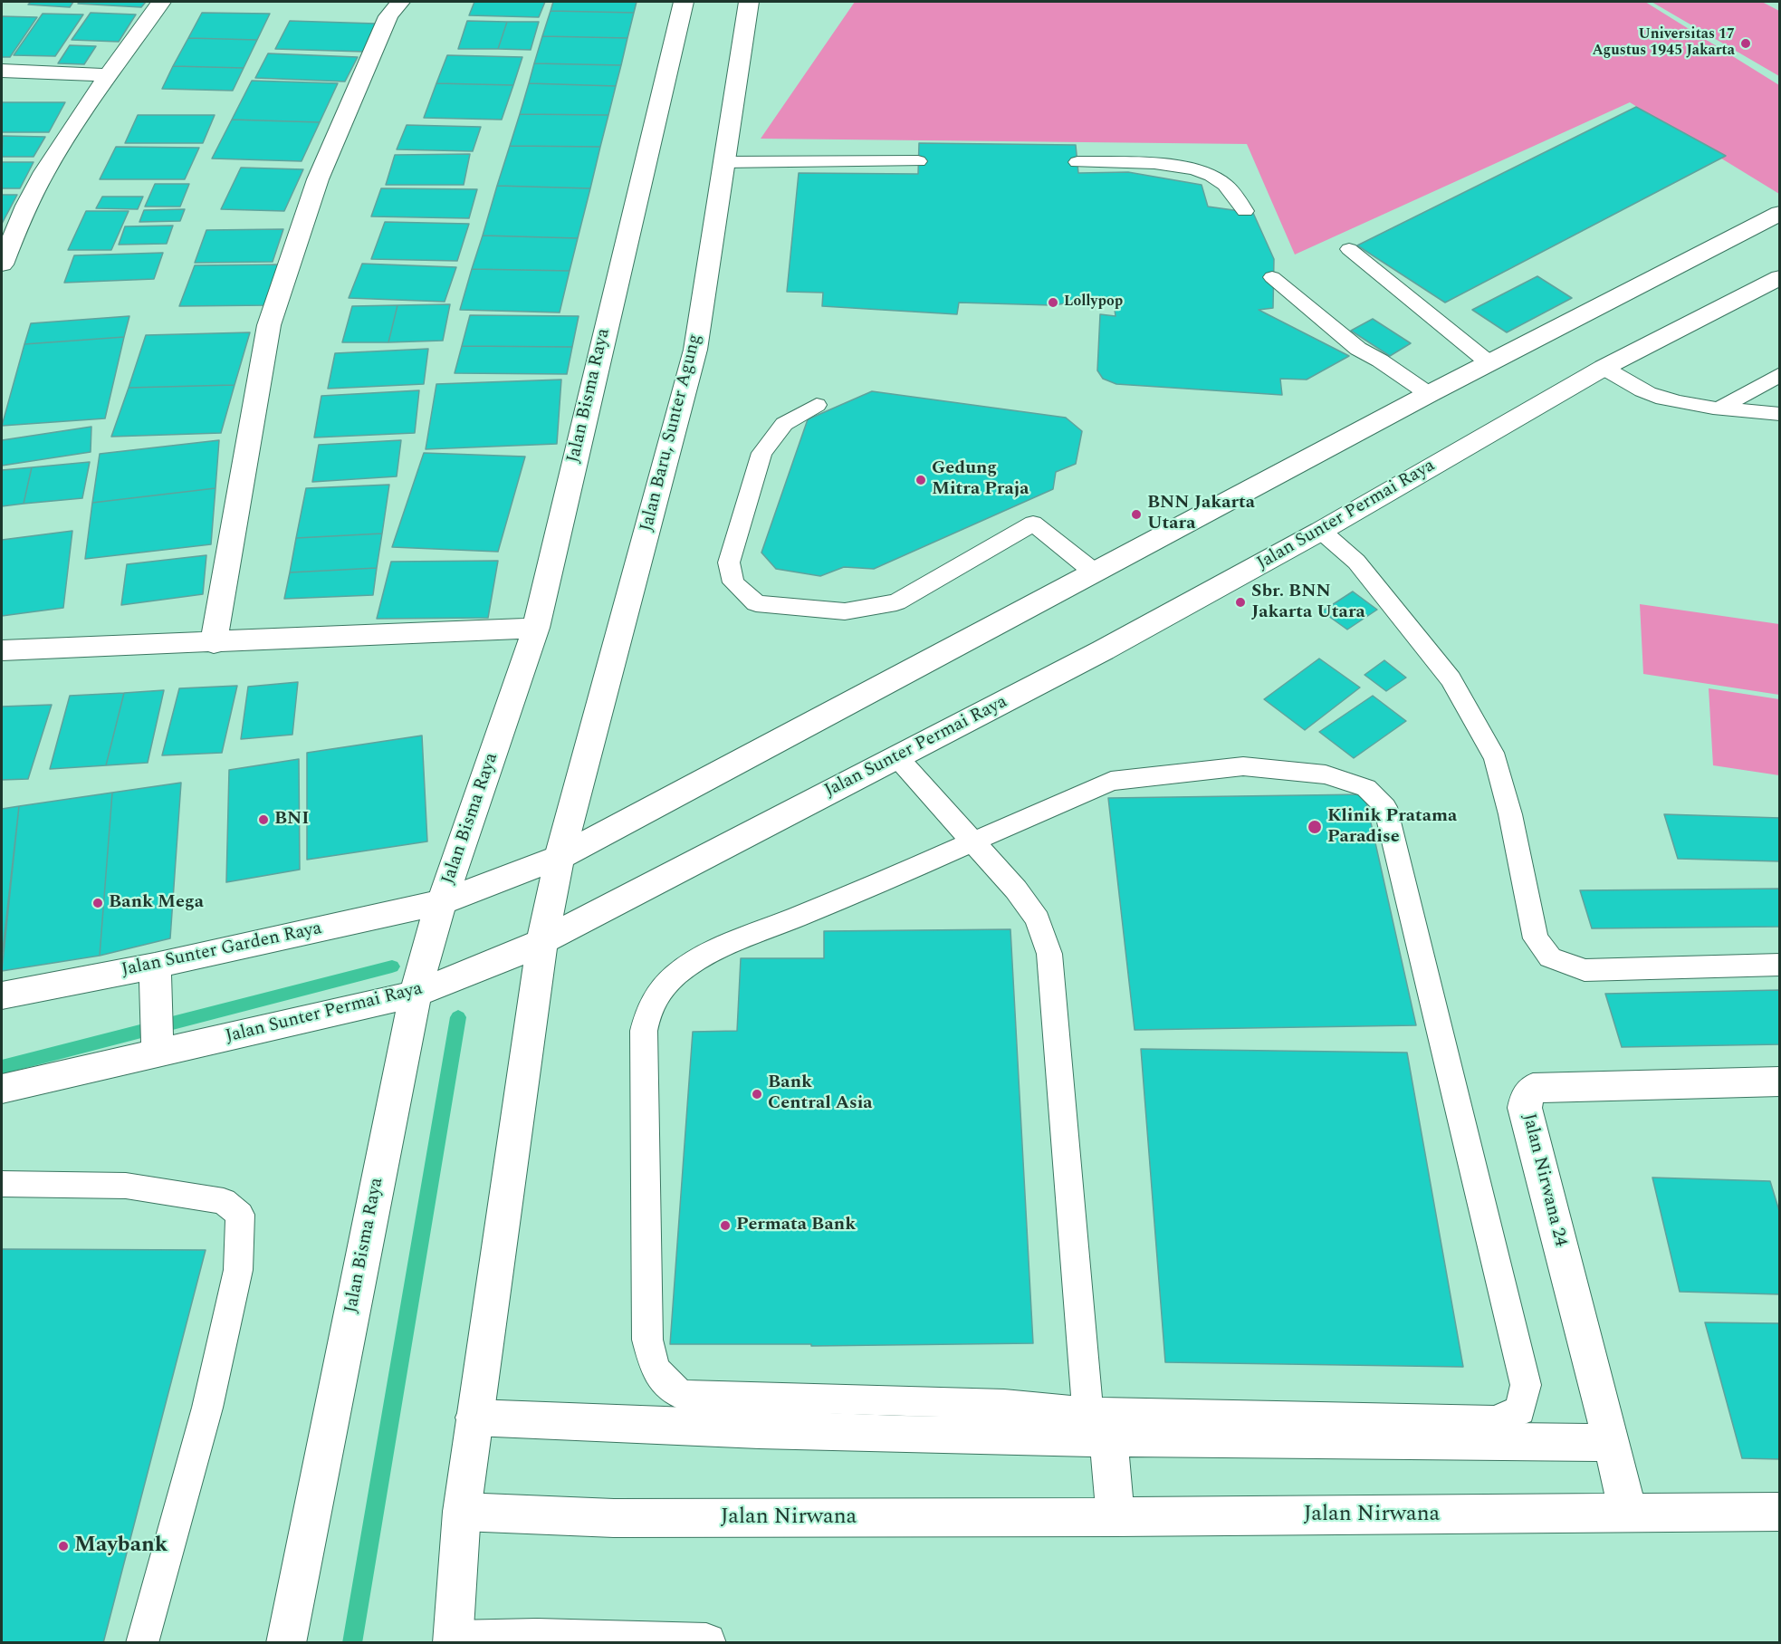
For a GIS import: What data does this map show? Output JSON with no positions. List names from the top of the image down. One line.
{"streets":{"street":["Jalan Bisma Raya","Jalan Baru, Sunter Agung","Jalan Sunter Permai Raya","Jalan Sunter Garden Raya","Jalan Nirwana 24","Jalan Nirwana"]},"crossings":[["Jalan Bisma Raya","Jalan Sunter Permai Raya"],["Jalan Bisma Raya","Jalan Sunter Garden Raya"],["Jalan Nirwana 24","Jalan Nirwana"]],"places":["Universitas 17 Agustus 1945 Jakarta","Lollypop","Gedung Mitra Praja","BNN Jakarta Utara","Sbr. BNN Jakarta Utara","BNI","Klinik Pratama Paradise","Bank Mega","Bank Central Asia","Permata Bank","Maybank"]}
